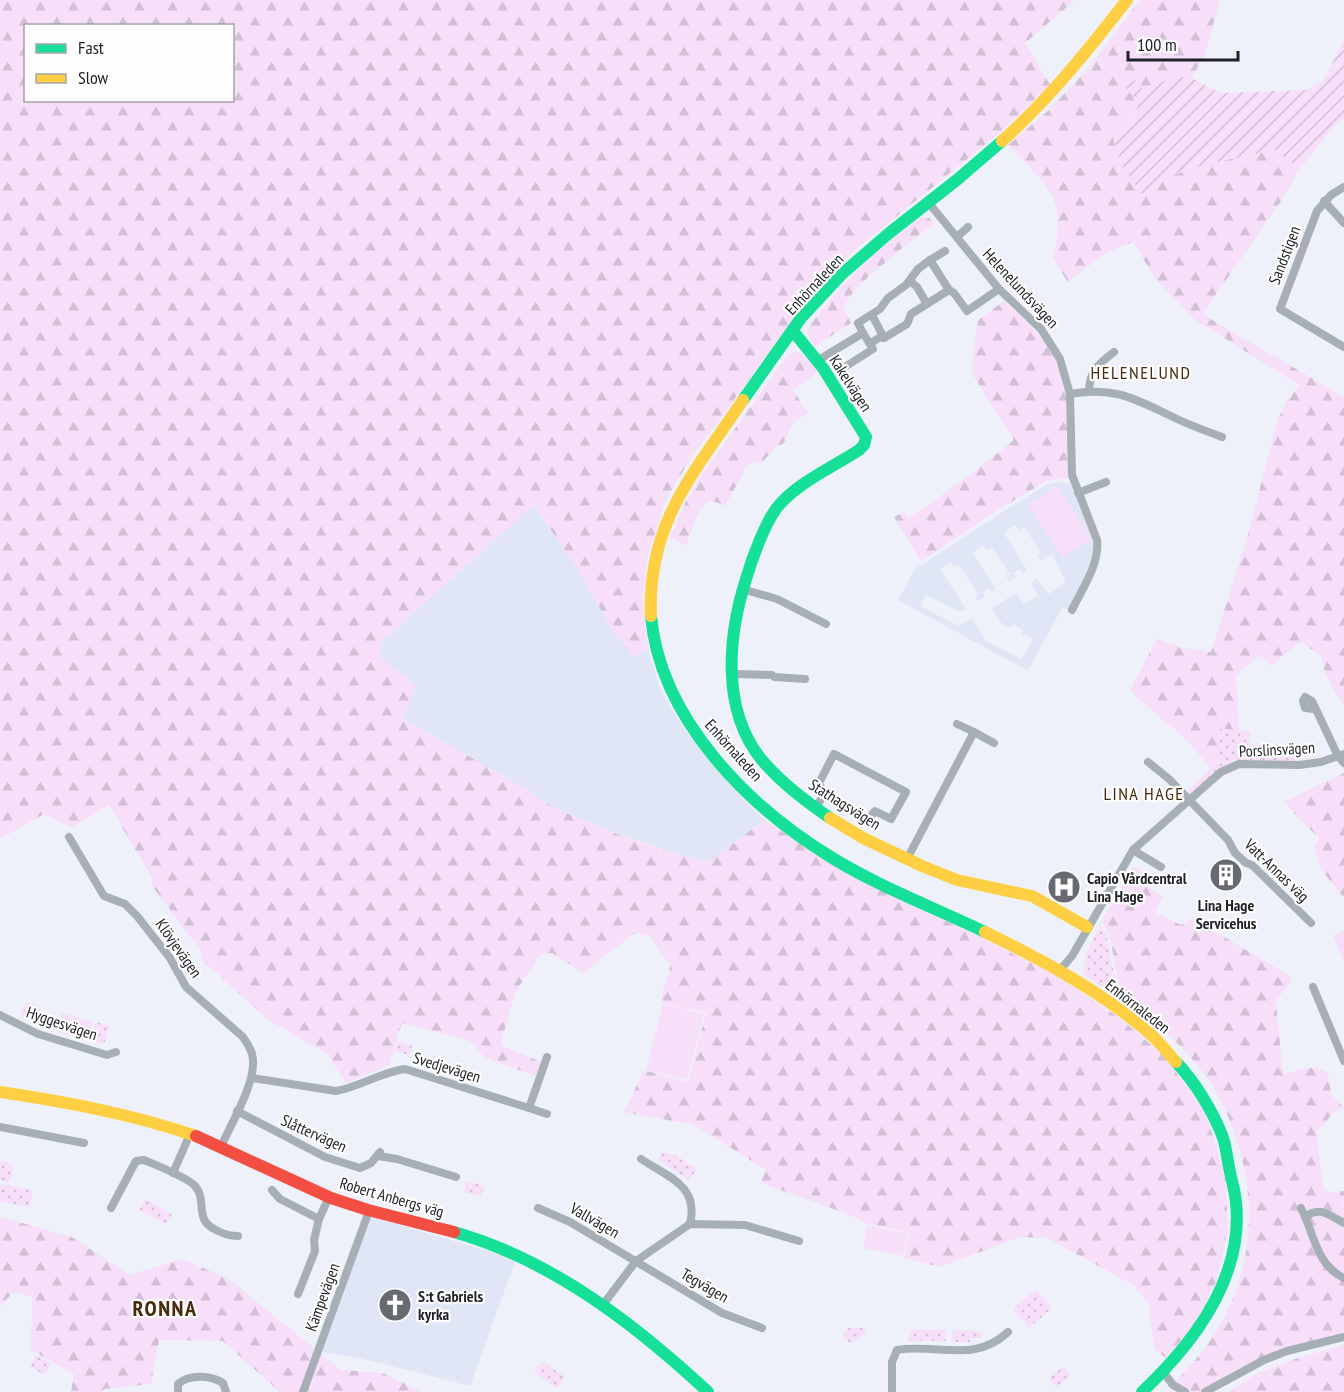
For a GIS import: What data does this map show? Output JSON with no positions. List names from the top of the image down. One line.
{"streets":{"street":["Sandstigen","Enhörnaleden","Helenelundsvägen","Kakelvägen","Porslinsvägen","Stathagsvägen","Vatt-Annas väg","Klövjevägen","Hyggesvägen","Svedjevägen","Slåttervägen","Robert Anbergs väg","Vallvägen","Tegvägen","Kämpevägen"]},"crossings":[["Enhörnaleden","Helenelundsvägen"],["Enhörnaleden","Kakelvägen"],["Enhörnaleden","Porslinsvägen"],["Kakelvägen","Stathagsvägen"],["Porslinsvägen","Stathagsvägen"],["Porslinsvägen","Vatt-Annas väg"],["Klövjevägen","Svedjevägen"],["Klövjevägen","Slåttervägen"],["Klövjevägen","Robert Anbergs väg"],["Robert Anbergs väg","Kämpevägen"],["Vallvägen","Tegvägen"]],"districts":["HELENELUND","LINA HAGE","RONNA"],"places":{"building":["Lina Hage Servicehus"],"hospital":["Capio Vårdcentral Lina Hage"],"church":["S:t Gabriels kyrka"]},"legend":["Fast","Slow"],"scale_bar":"100 m"}
